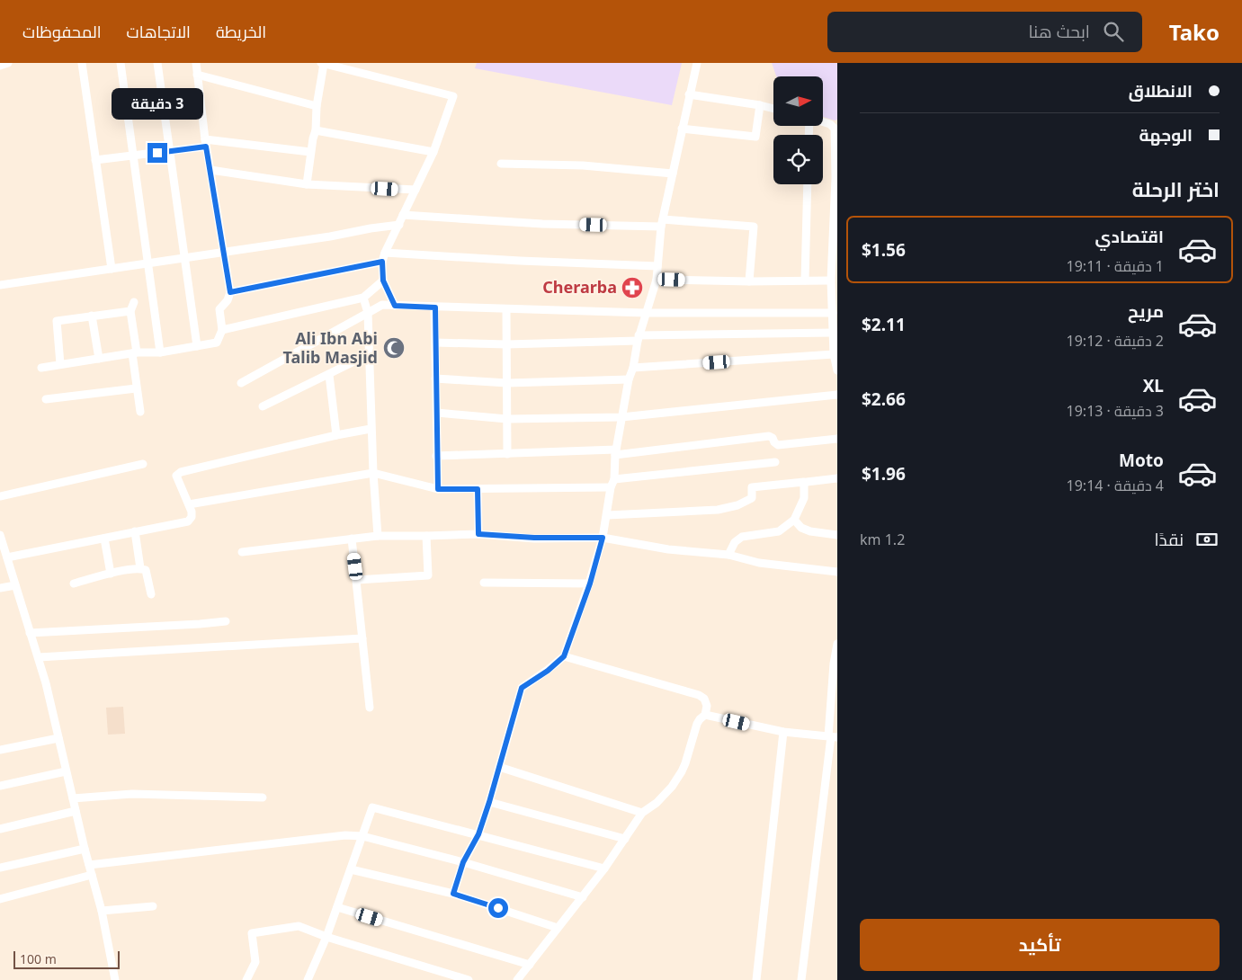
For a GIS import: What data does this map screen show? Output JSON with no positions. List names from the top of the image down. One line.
{"places":{"pharmacy":["Cherarba"],"mosque":["Ali Ibn Abi Talib Masjid"]},"scale_bar":"100 m","north":"right","page":{"header":"Tako","search":"ابحث هنا","nav":["الخريطة","الاتجاهات","المحفوظات"],"banner":["الانطلاق","الوجهة"],"bubble":"3 دقيقة","heading":"اختر الرحلة","list":[{"name":"اقتصادي","note":"1 دقيقة · 19:11","value":"$1.56"},{"name":"مريح","note":"2 دقيقة · 19:12","value":"$2.11"},{"name":"XL","note":"3 دقيقة · 19:13","value":"$2.66"},{"name":"Moto","note":"4 دقيقة · 19:14","value":"$1.96"}],"pay":["نقدًا","1.2 km"],"buttons":"تأكيد","scale":"100 m"}}
